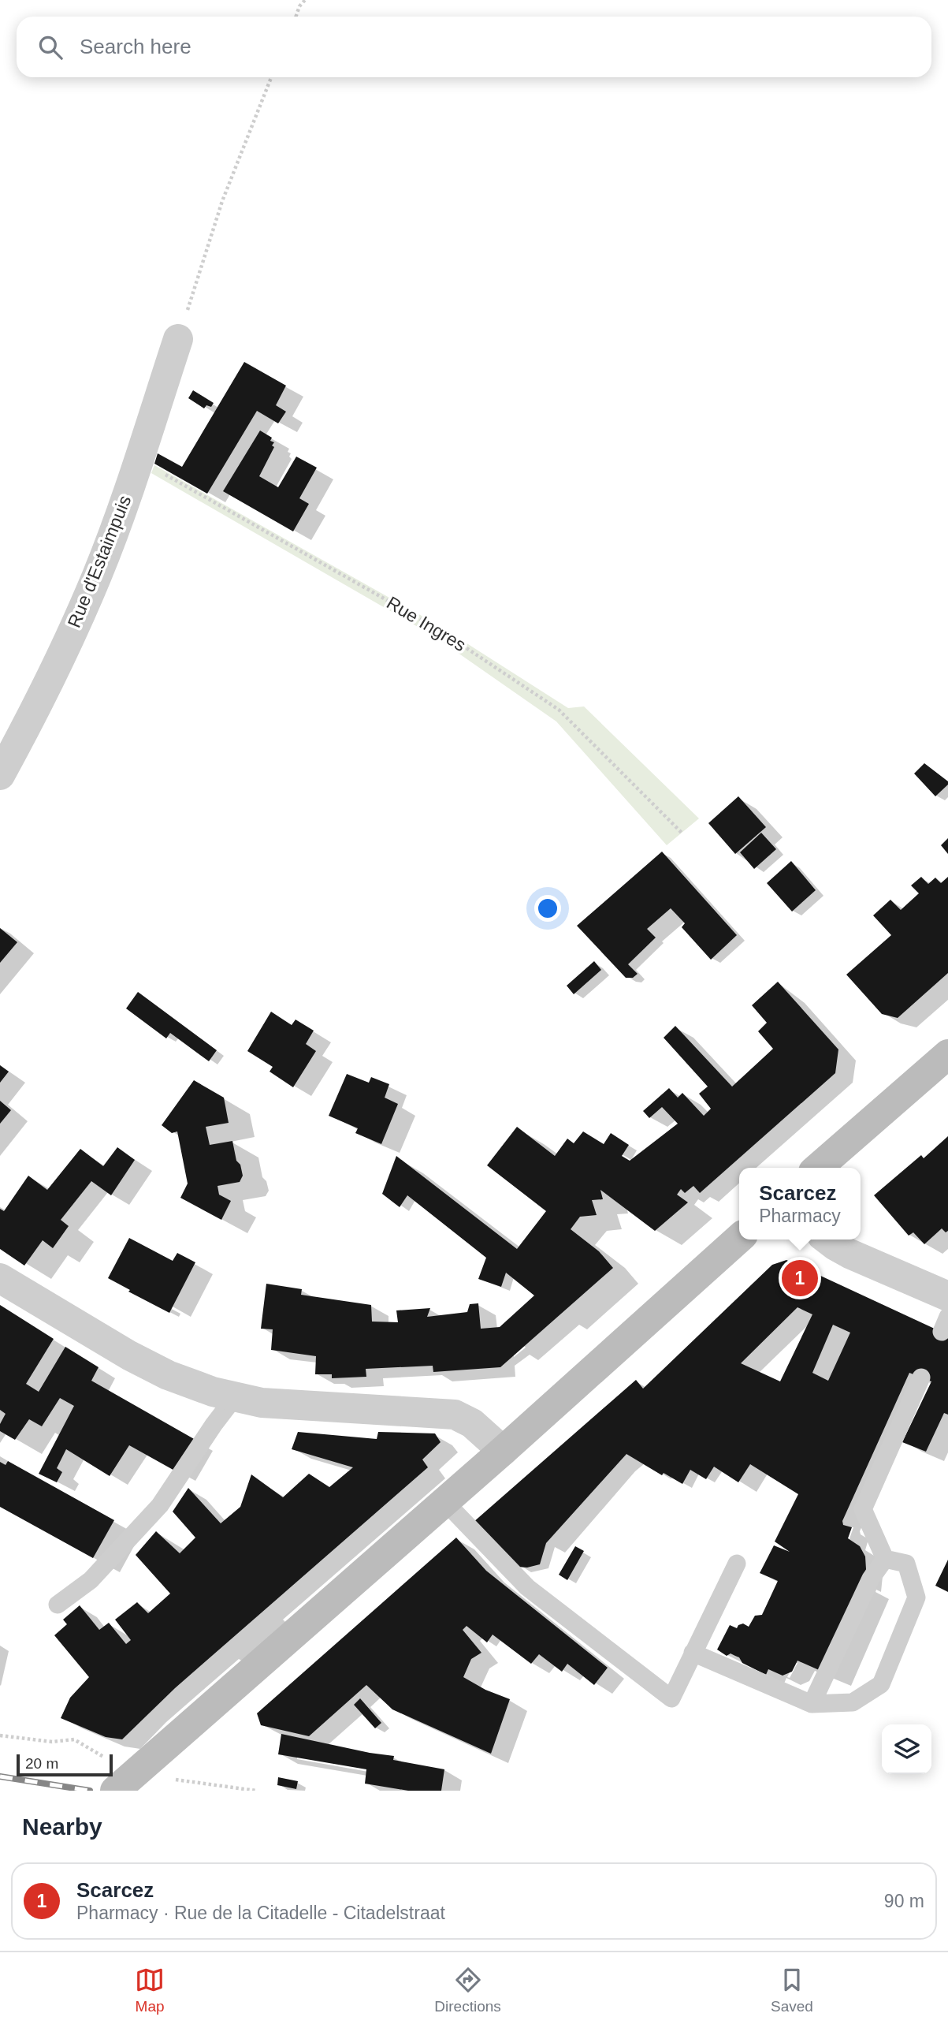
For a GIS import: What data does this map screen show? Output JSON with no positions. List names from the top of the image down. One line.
{"streets":{"street":["Rue d'Estaimpuis"],"path":["Rue Ingres"]},"crossings":[["Rue d'Estaimpuis","Rue Ingres"]],"scale_bar":"20 m","page":{"search":"Search here","popup":["Scarcez","Pharmacy"],"pins":"1","scale":"20 m","heading":"Nearby","list":[{"mark":"1","name":"Scarcez","note":"Pharmacy · Rue de la Citadelle - Citadelstraat","value":"90 m"}],"nav":["Map","Directions","Saved"]}}
